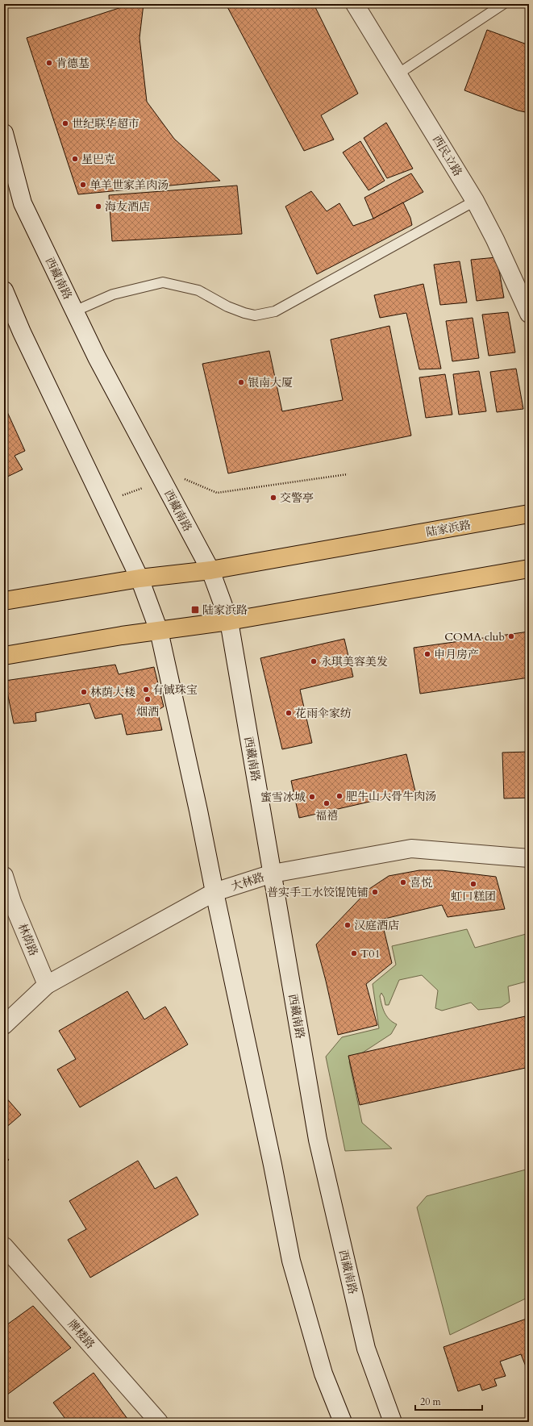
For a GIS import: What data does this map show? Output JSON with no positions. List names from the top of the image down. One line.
{"streets":{"main road":["西民立路","西藏南路","陆家浜路","大林路","林荫路","牌楼路"]},"crossings":[["西藏南路","陆家浜路"],["西藏南路","大林路"],["大林路","林荫路"]],"places":{"other":["肯德基","世纪联华超市","星巴克","单羊世家羊肉汤","海友酒店","银南大厦","交警亭","COMA club","申月房产","永琪美容美发","有铖珠宝","林荫大楼","烟酒","花雨伞家纺","肥牛山大骨牛肉汤","蜜雪冰城","福禧","喜悦","虹口糕团","普实手工水饺馄饨铺","汉庭酒店","T01"],"transit":["陆家浜路"]},"scale_bar":"20 m"}
